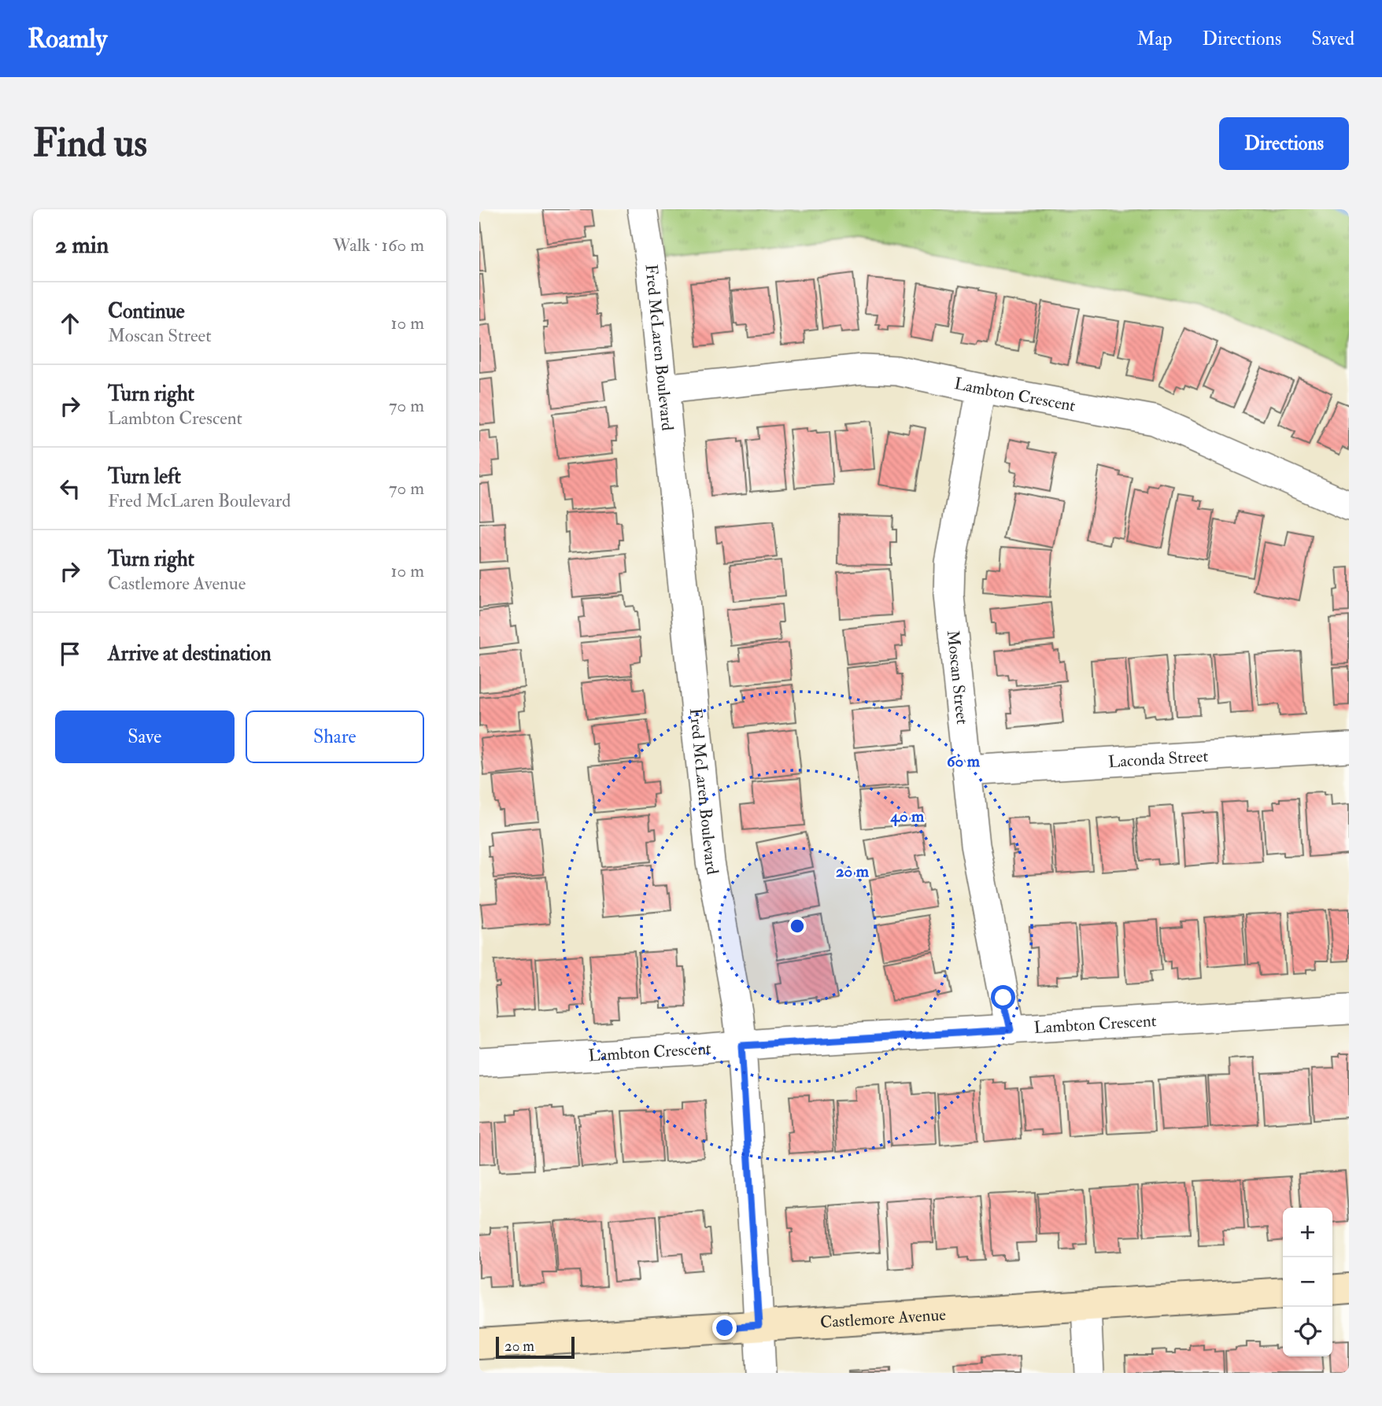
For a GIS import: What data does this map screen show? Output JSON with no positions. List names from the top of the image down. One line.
{"streets":{"street":["Fred McLaren Boulevard","Lambton Crescent","Moscan Street","Laconda Street","Castlemore Avenue"]},"crossings":[["Fred McLaren Boulevard","Lambton Crescent"],["Fred McLaren Boulevard","Castlemore Avenue"],["Lambton Crescent","Moscan Street"],["Moscan Street","Laconda Street"]],"scale_bar":"20 m","page":{"header":"Roamly","nav":["Map","Directions","Saved"],"buttons":["Directions",["Save","Share"]],"title":"Find us","heading":["2 min","Walk · 160 m"],"list":[["Continue","Moscan Street","10 m"],["Turn right","Lambton Crescent","70 m"],["Turn left","Fred McLaren Boulevard","70 m"],["Turn right","Castlemore Avenue","10 m"],"Arrive at destination"],"map_buttons":["+","−"],"scale":"20 m"},"rings":["60 m","40 m","20 m"]}
